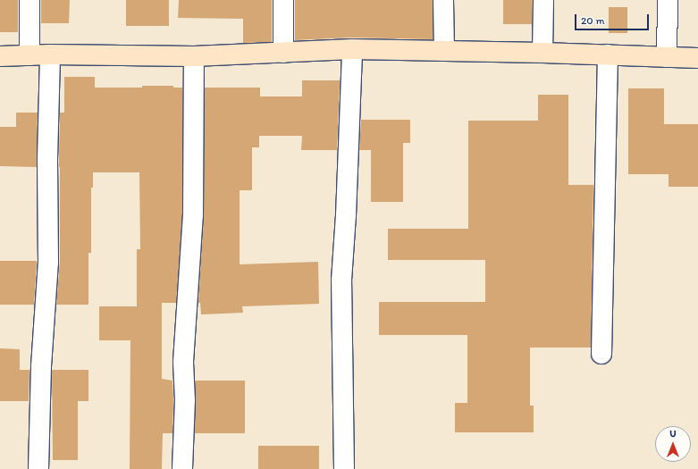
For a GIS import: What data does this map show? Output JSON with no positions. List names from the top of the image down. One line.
{"scale_bar":"20 m","north":"top"}
